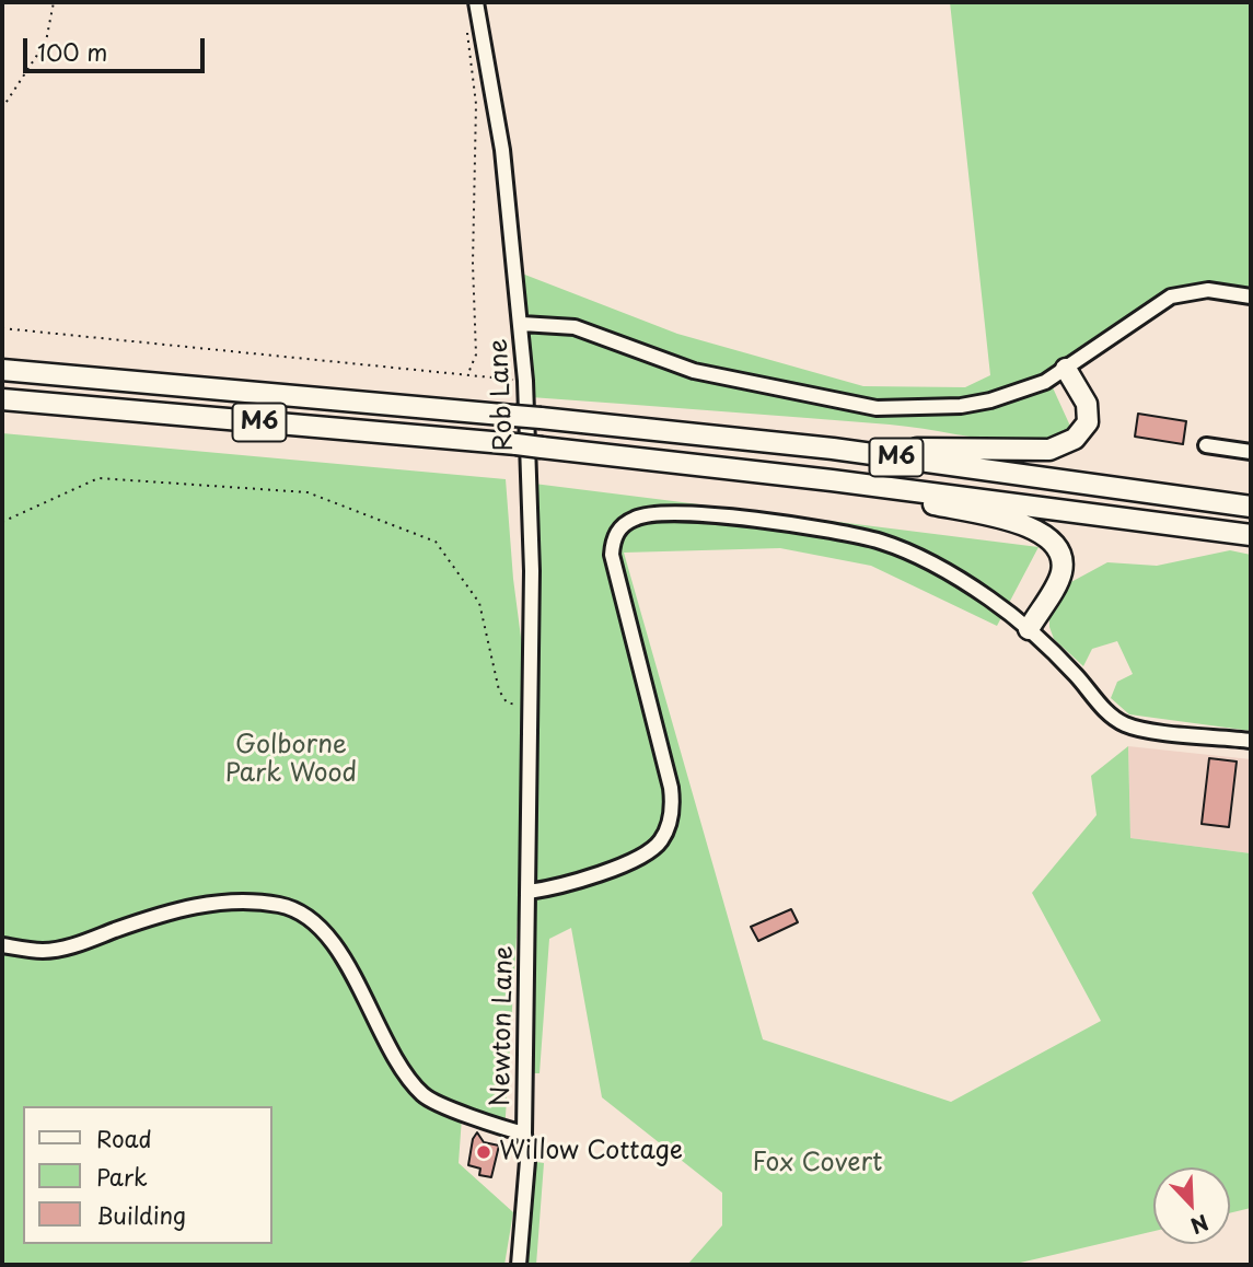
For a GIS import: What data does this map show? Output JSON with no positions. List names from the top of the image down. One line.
{"streets":{"highway":["M6"],"street":["Rob Lane","Newton Lane"]},"crossings":[["Rob Lane","Newton Lane"]],"parks":["Golborne Park Wood","Fox Covert"],"places":["Willow Cottage"],"legend":["Road","Park","Building"],"scale_bar":"100 m","north":"bottom right"}
